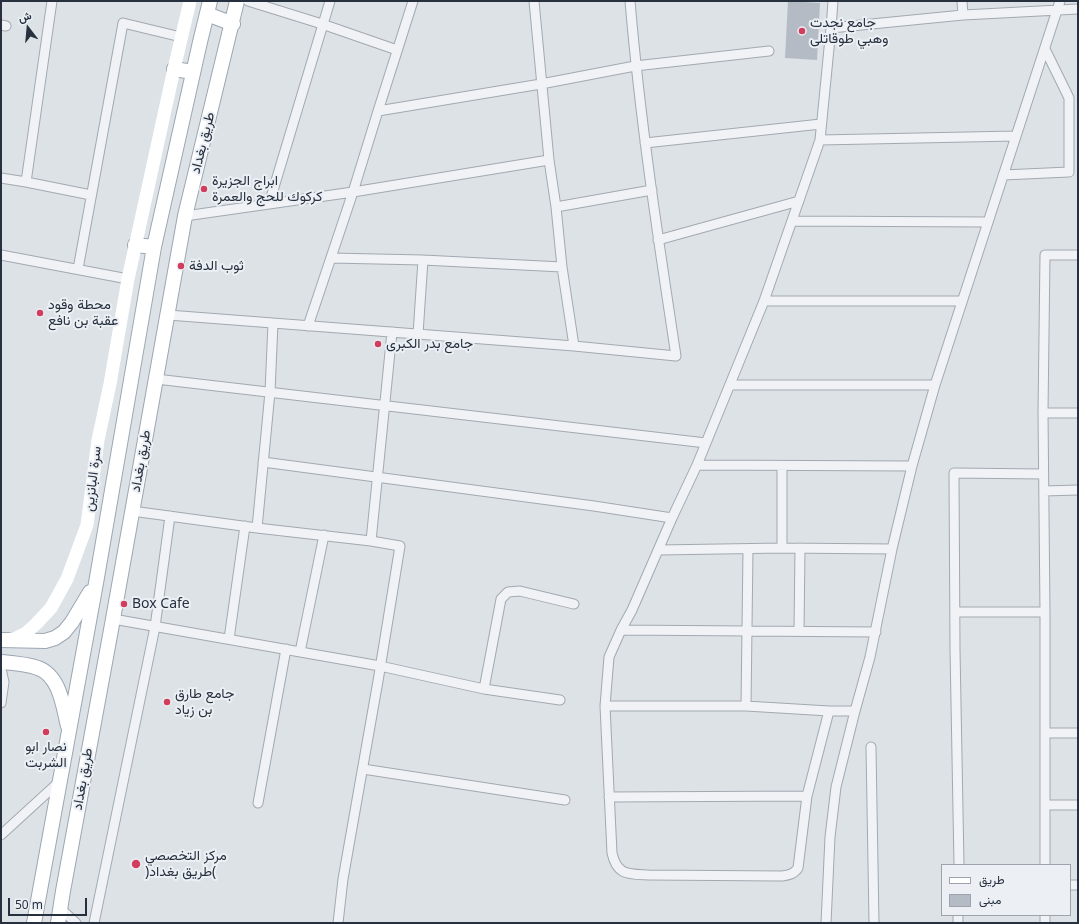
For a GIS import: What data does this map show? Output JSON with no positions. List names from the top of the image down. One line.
{"streets":{"main road":["طريق بغداد","سرة البانزين"]},"places":["جامع نجدت وهبي طوقاتلى","ابراج الجزيرة كركوك للحج والعمرة","ثوب الدفة","محطة وقود عقبة بن نافع","جامع بدر الكبرى","Box Cafe","جامع طارق بن زياد","نصار ابو الشربت","مركز التخصصي )طريق بغداد("],"legend":["طريق","مبنى"],"scale_bar":"50 m","north":"top"}
